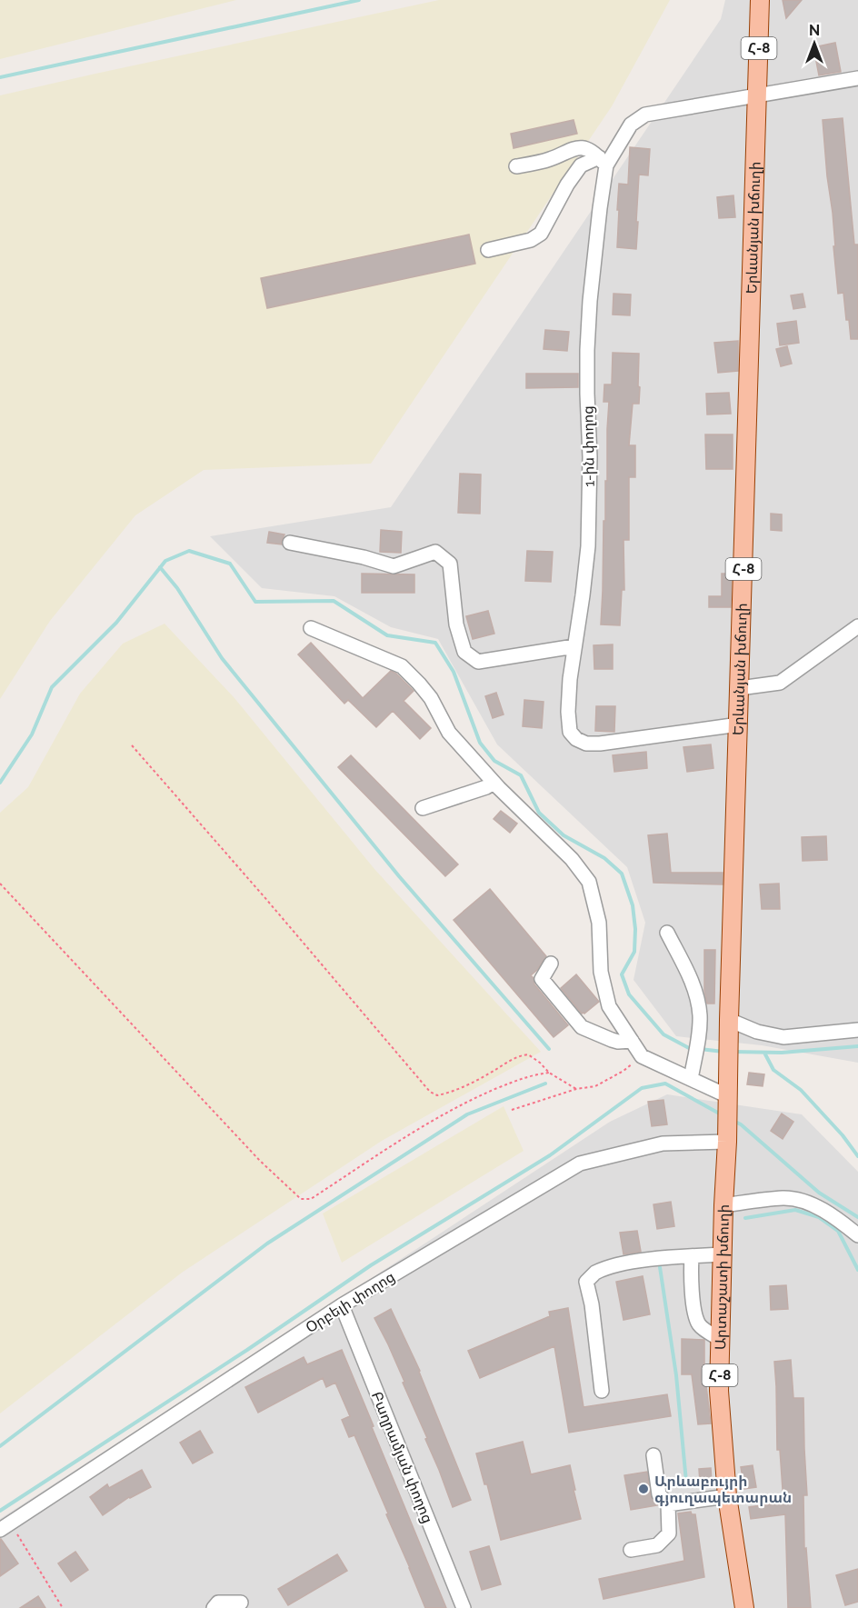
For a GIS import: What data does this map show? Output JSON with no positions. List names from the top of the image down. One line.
{"streets":{"main road":["Հ-8","Երևանյան խճուղի","Արտաշատի խճուղի"],"street":["1-ին փողոց","Օրբելի փողոց","Բաղրամյան փողոց"]},"crossings":[["Երևանյան խճուղի","1-ին փողոց"],["Երևանյան խճուղի","Արտաշատի խճուղի"],["Երևանյան խճուղի","Օրբելի փողոց"],["Արտաշատի խճուղի","Օրբելի փողոց"],["Օրբելի փողոց","Բաղրամյան փողոց"]],"places":["Արևաբույրի գյուղապետարան"],"north":"top"}
